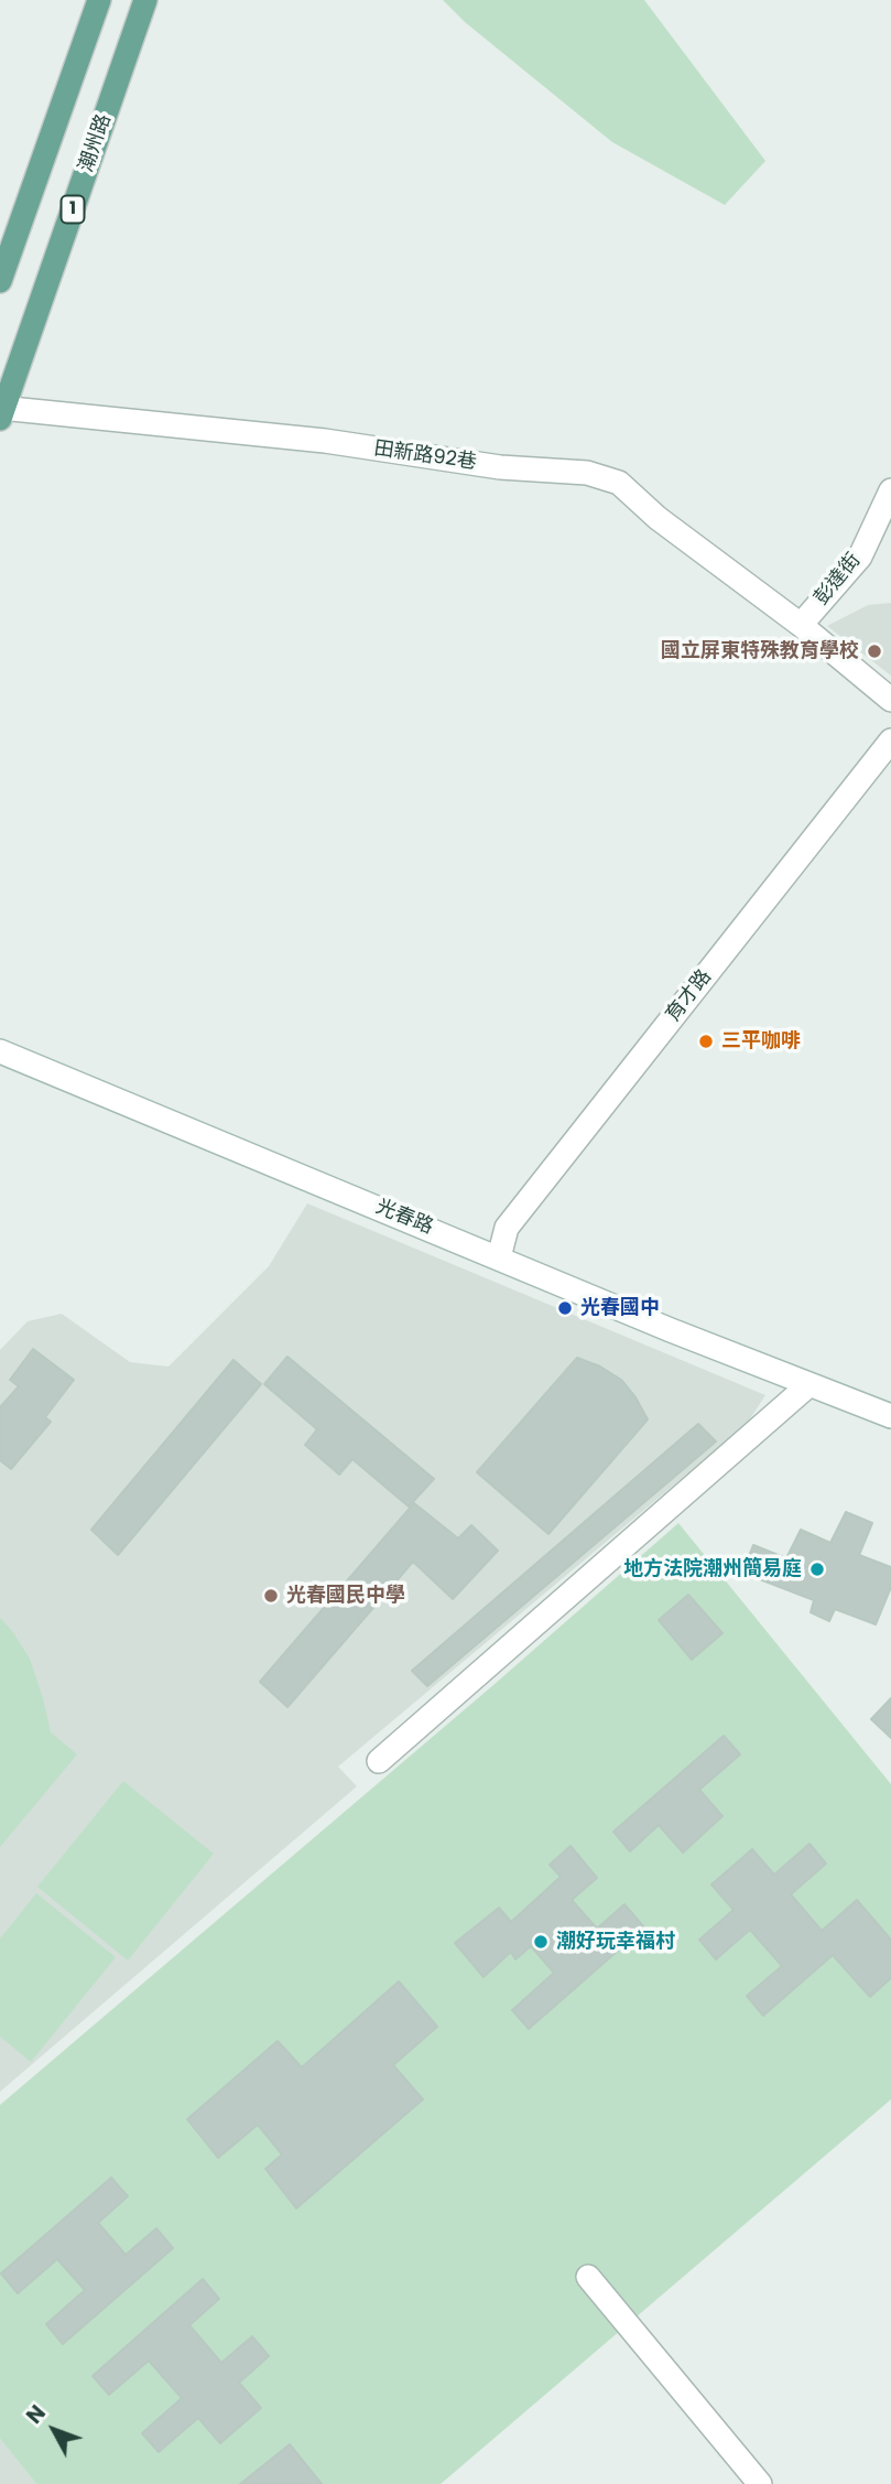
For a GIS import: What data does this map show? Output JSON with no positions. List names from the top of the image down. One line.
{"streets":{"main road":["潮州路","1"],"street":["田新路92巷","彭達街","育才路","光春路"]},"crossings":[["潮州路","田新路92巷"],["田新路92巷","彭達街"],["育才路","光春路"]],"places":["國立屏東特殊教育學校","三平咖啡","光春國中","地方法院潮州簡易庭","光春國民中學","潮好玩幸福村"],"north":"top left"}
